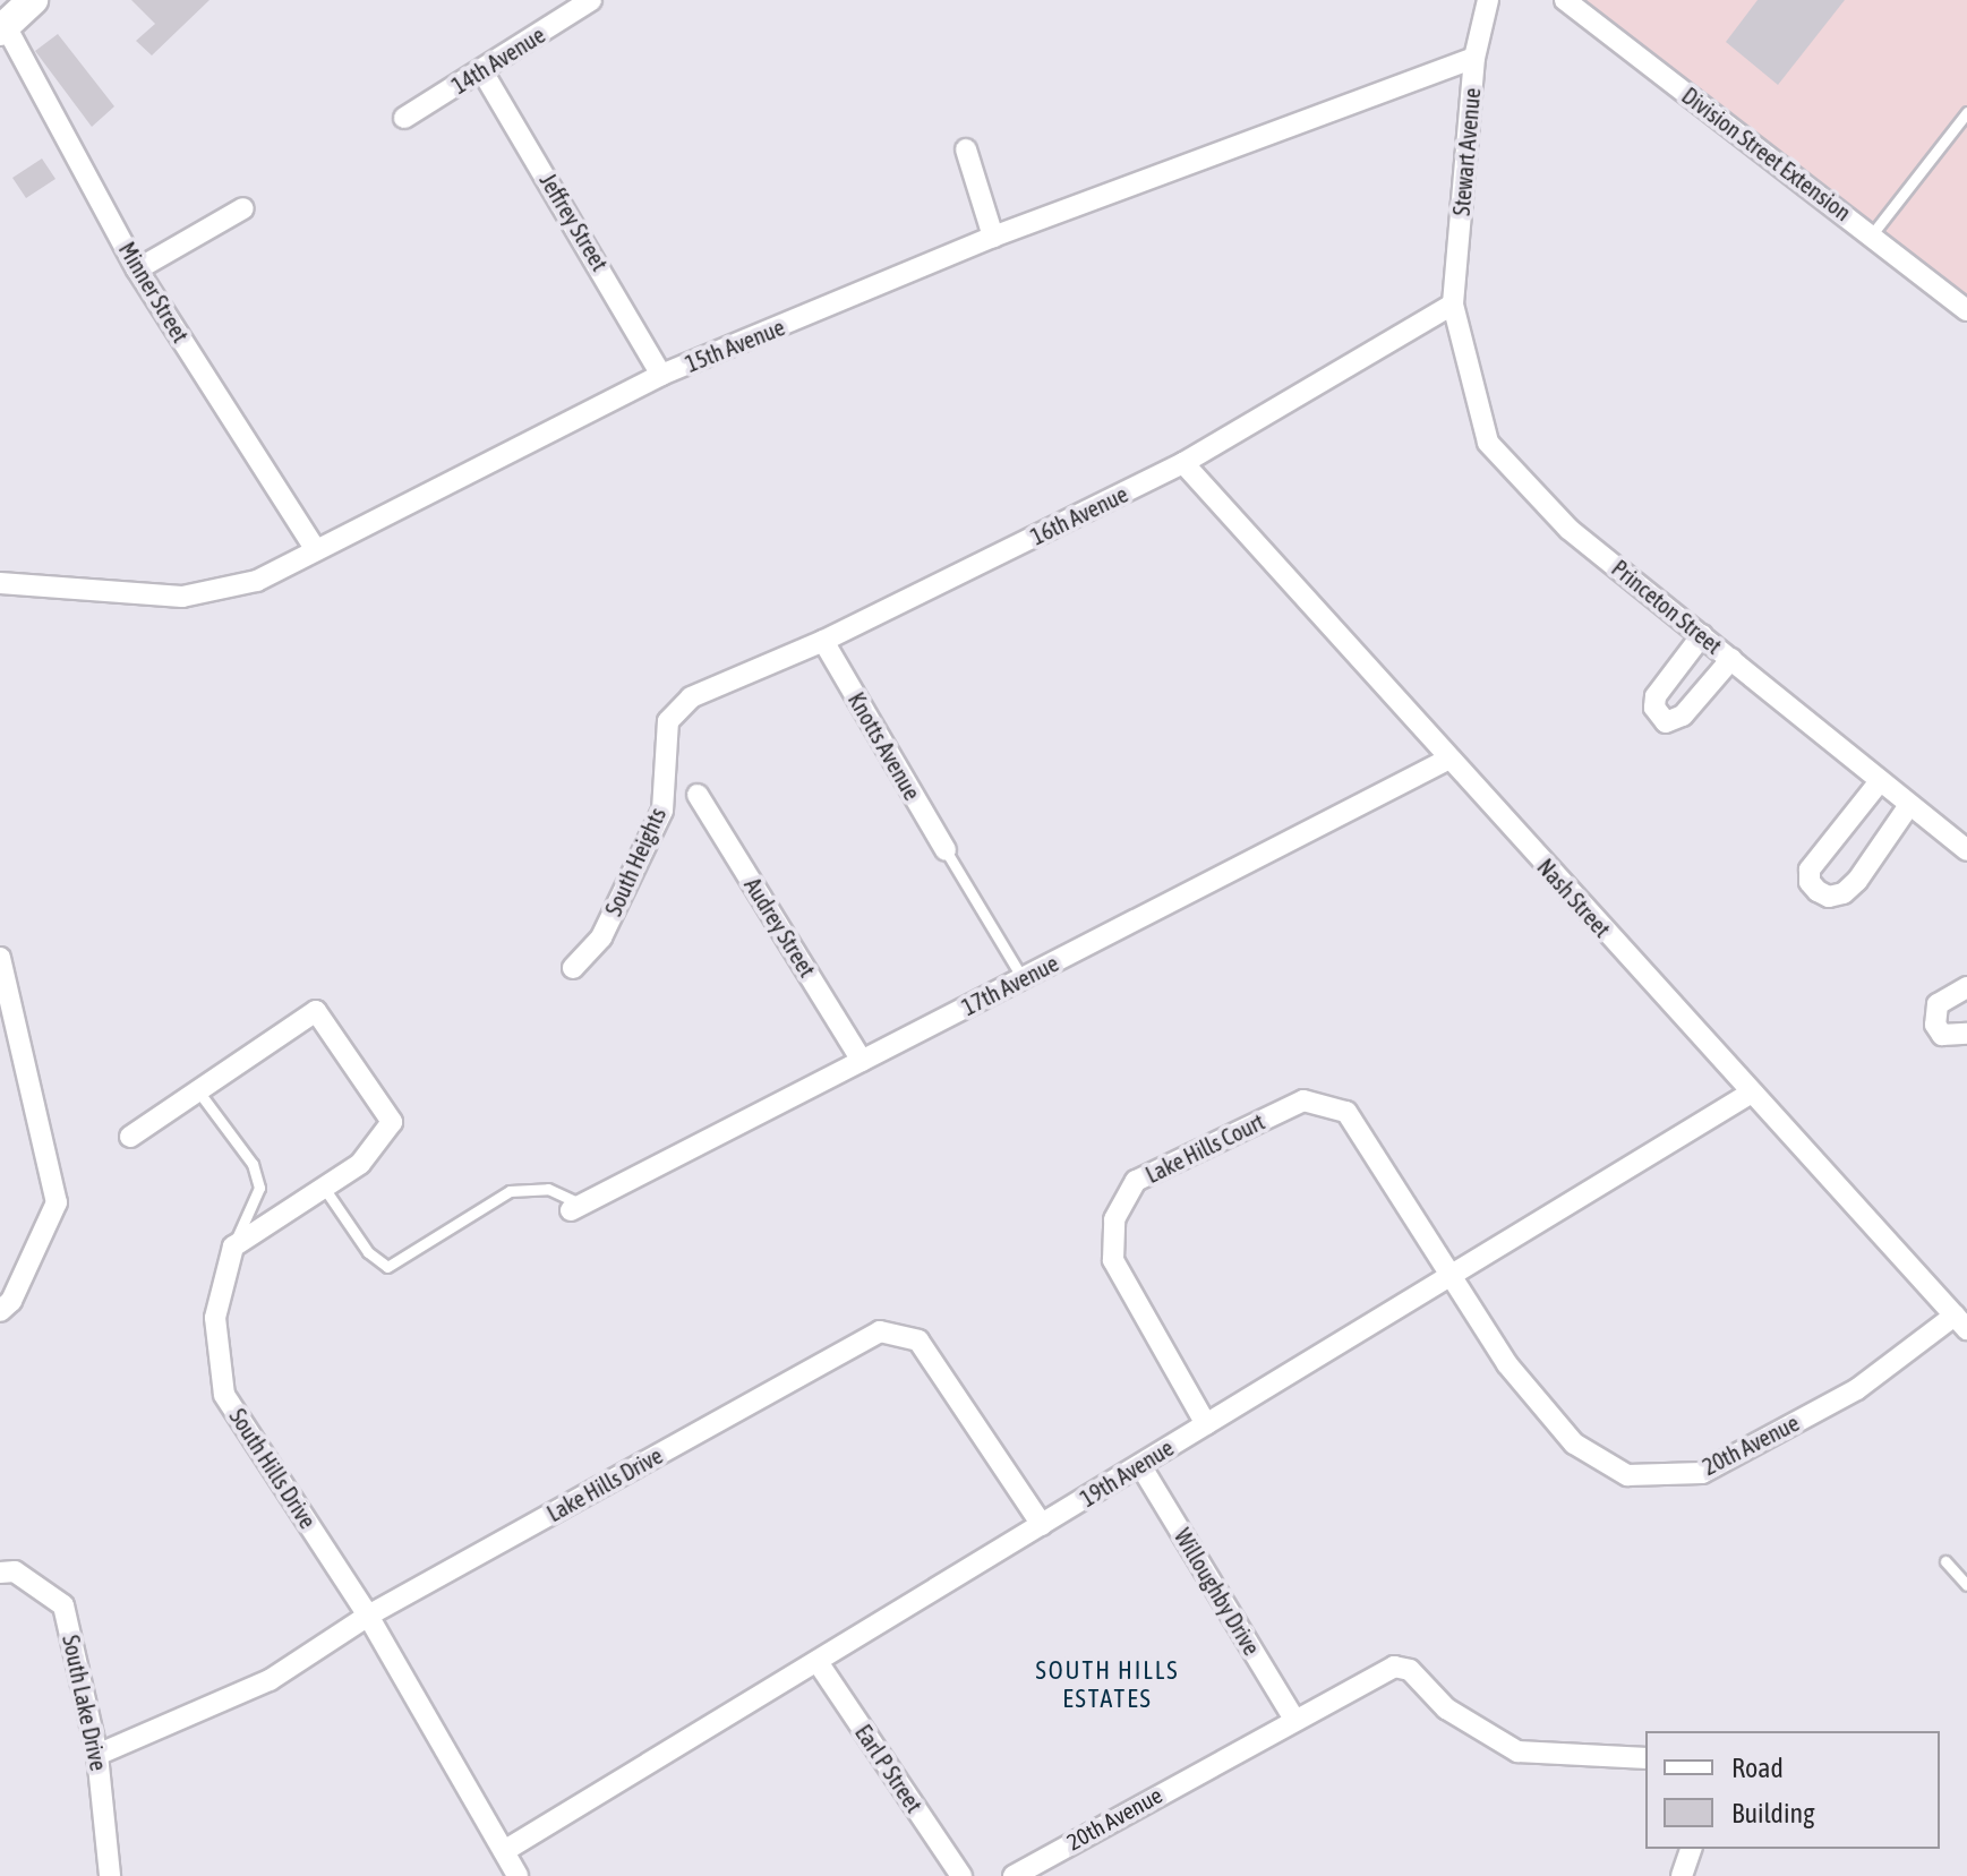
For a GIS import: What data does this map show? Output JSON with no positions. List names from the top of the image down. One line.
{"streets":{"street":["14th Avenue","Stewart Avenue","Division Street Extension","Jeffrey Street","Minner Street","15th Avenue","16th Avenue","Princeton Street","Knotts Avenue","South Heights","Nash Street","Audrey Street","17th Avenue","Lake Hills Court","20th Avenue","South Hills Drive","19th Avenue","Lake Hills Drive","Willoughby Drive","South Lake Drive","Earl P Street"]},"crossings":[["14th Avenue","Jeffrey Street"],["Stewart Avenue","15th Avenue"],["Stewart Avenue","16th Avenue"],["Stewart Avenue","Princeton Street"],["Jeffrey Street","15th Avenue"],["Minner Street","15th Avenue"],["16th Avenue","Princeton Street"],["16th Avenue","Knotts Avenue"],["16th Avenue","South Heights"],["16th Avenue","Nash Street"],["Nash Street","17th Avenue"],["Nash Street","20th Avenue"],["Nash Street","19th Avenue"],["Audrey Street","17th Avenue"],["Lake Hills Court","20th Avenue"],["Lake Hills Court","19th Avenue"],["20th Avenue","Willoughby Drive"],["South Hills Drive","19th Avenue"],["South Hills Drive","Lake Hills Drive"],["19th Avenue","Lake Hills Drive"],["19th Avenue","Willoughby Drive"],["19th Avenue","Earl P Street"],["Lake Hills Drive","South Lake Drive"]],"districts":["SOUTH HILLS ESTATES"],"legend":["Road","Building"]}
